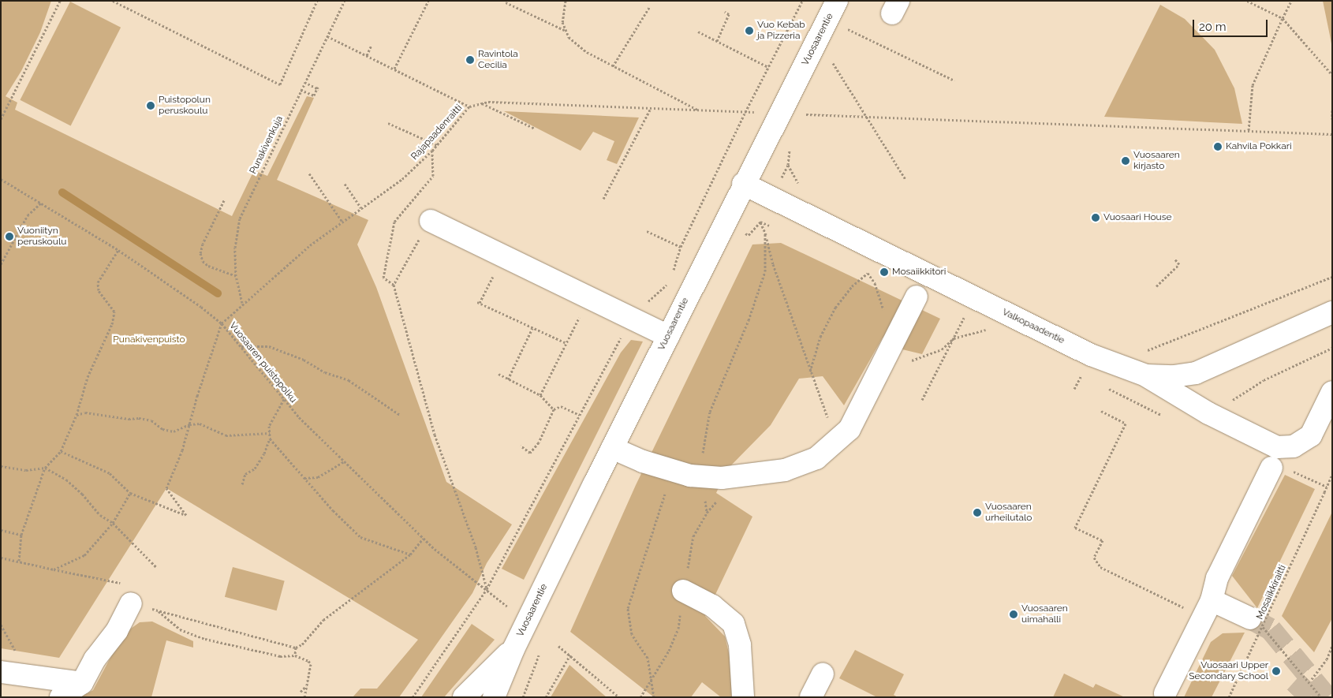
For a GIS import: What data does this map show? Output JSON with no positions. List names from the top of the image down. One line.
{"streets":{"street":["Vuosaarentie","Valkopaadentie"],"path":["Rajapaadenraitti","Punakivenkuja","Vuosaaren puistopolku","Mosaiikkiraitti"]},"crossings":[["Vuosaarentie","Valkopaadentie"],["Rajapaadenraitti","Punakivenkuja"],["Rajapaadenraitti","Vuosaaren puistopolku"]],"parks":["Punakivenpuisto"],"places":["Vuo Kebab ja Pizzeria","Ravintola Cecilia","Puistopolun peruskoulu","Kahvila Pokkari","Vuosaaren kirjasto","Vuosaari House","Vuoniityn peruskoulu","Mosaiikkitori","Vuosaaren urheilutalo","Vuosaaren uimahalli","Vuosaari Upper Secondary School"],"scale_bar":"20 m"}
